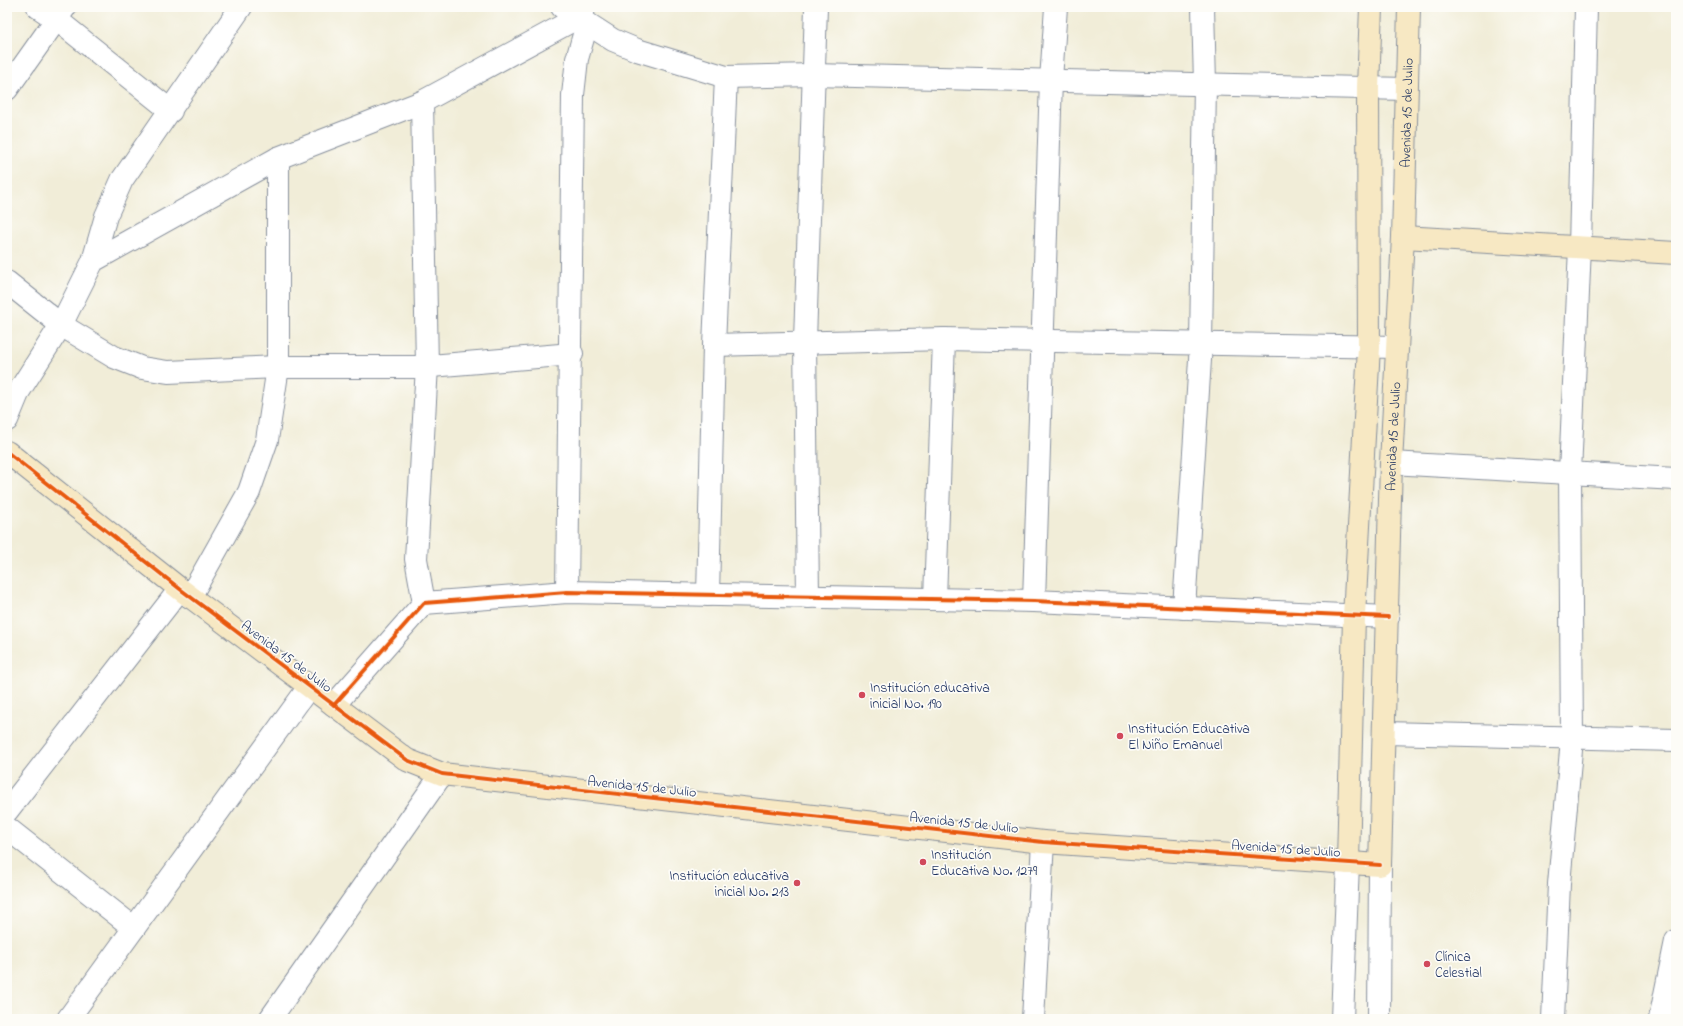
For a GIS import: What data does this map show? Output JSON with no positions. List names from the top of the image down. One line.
{"streets":{"street":["Avenida 15 de Julio"]},"places":["Institución educativa inicial No. 190","Institución Educativa El Niño Emanuel","Institución Educativa No. 1279","Institución educativa inicial No. 213","Clínica Celestial"]}
